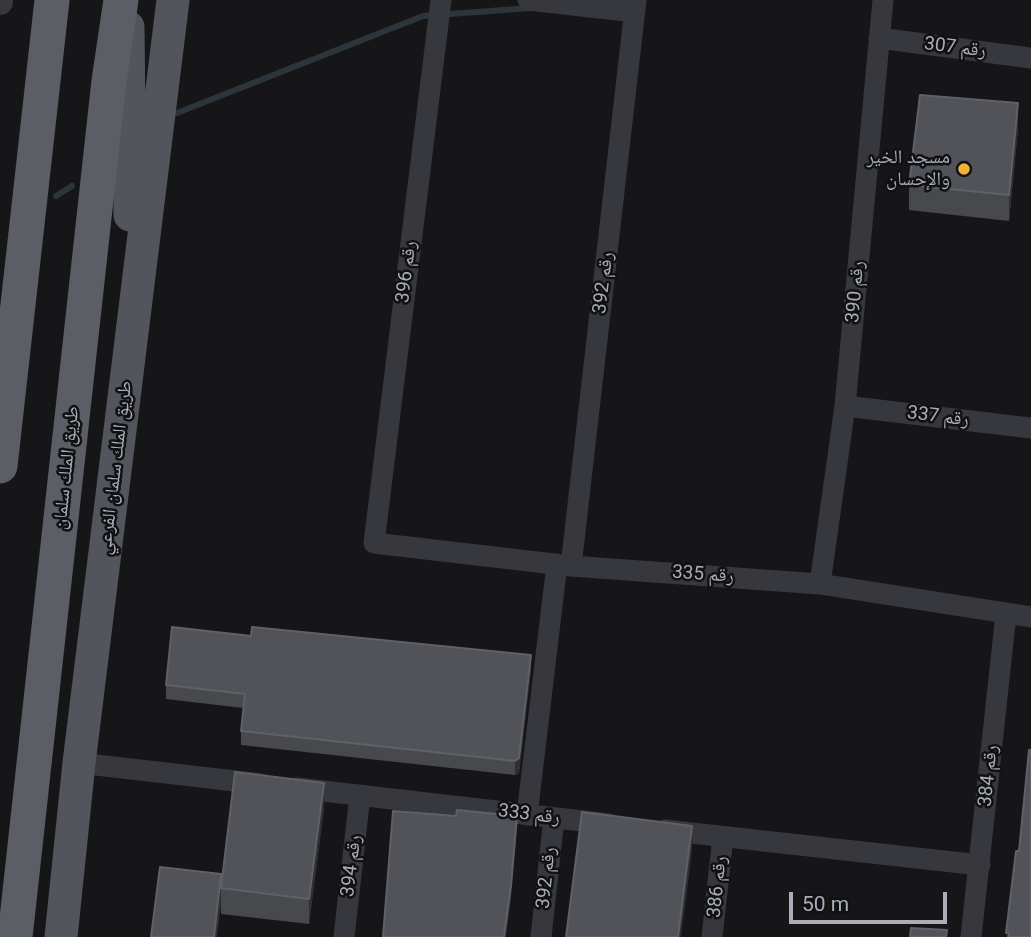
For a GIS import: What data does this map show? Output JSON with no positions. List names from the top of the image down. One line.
{"streets":{"highway":["طريق الملك سلمان"],"main road":["طريق الملك سلمان الفرعي"],"street":["رقم 307","رقم 396","رقم 392","رقم 390","رقم 337","رقم 335","رقم 384","رقم 333","رقم 394","رقم 386"]},"crossings":[["رقم 307","رقم 390"],["رقم 396","رقم 335"],["رقم 392","رقم 335"],["رقم 392","رقم 333"],["رقم 390","رقم 337"],["رقم 390","رقم 335"],["طريق الملك سلمان الفرعي","رقم 333"],["رقم 335","رقم 384"],["رقم 384","رقم 333"],["رقم 333","رقم 394"],["رقم 333","رقم 386"]],"places":["مسجد الخير والإحسان"],"scale_bar":"50 m"}
